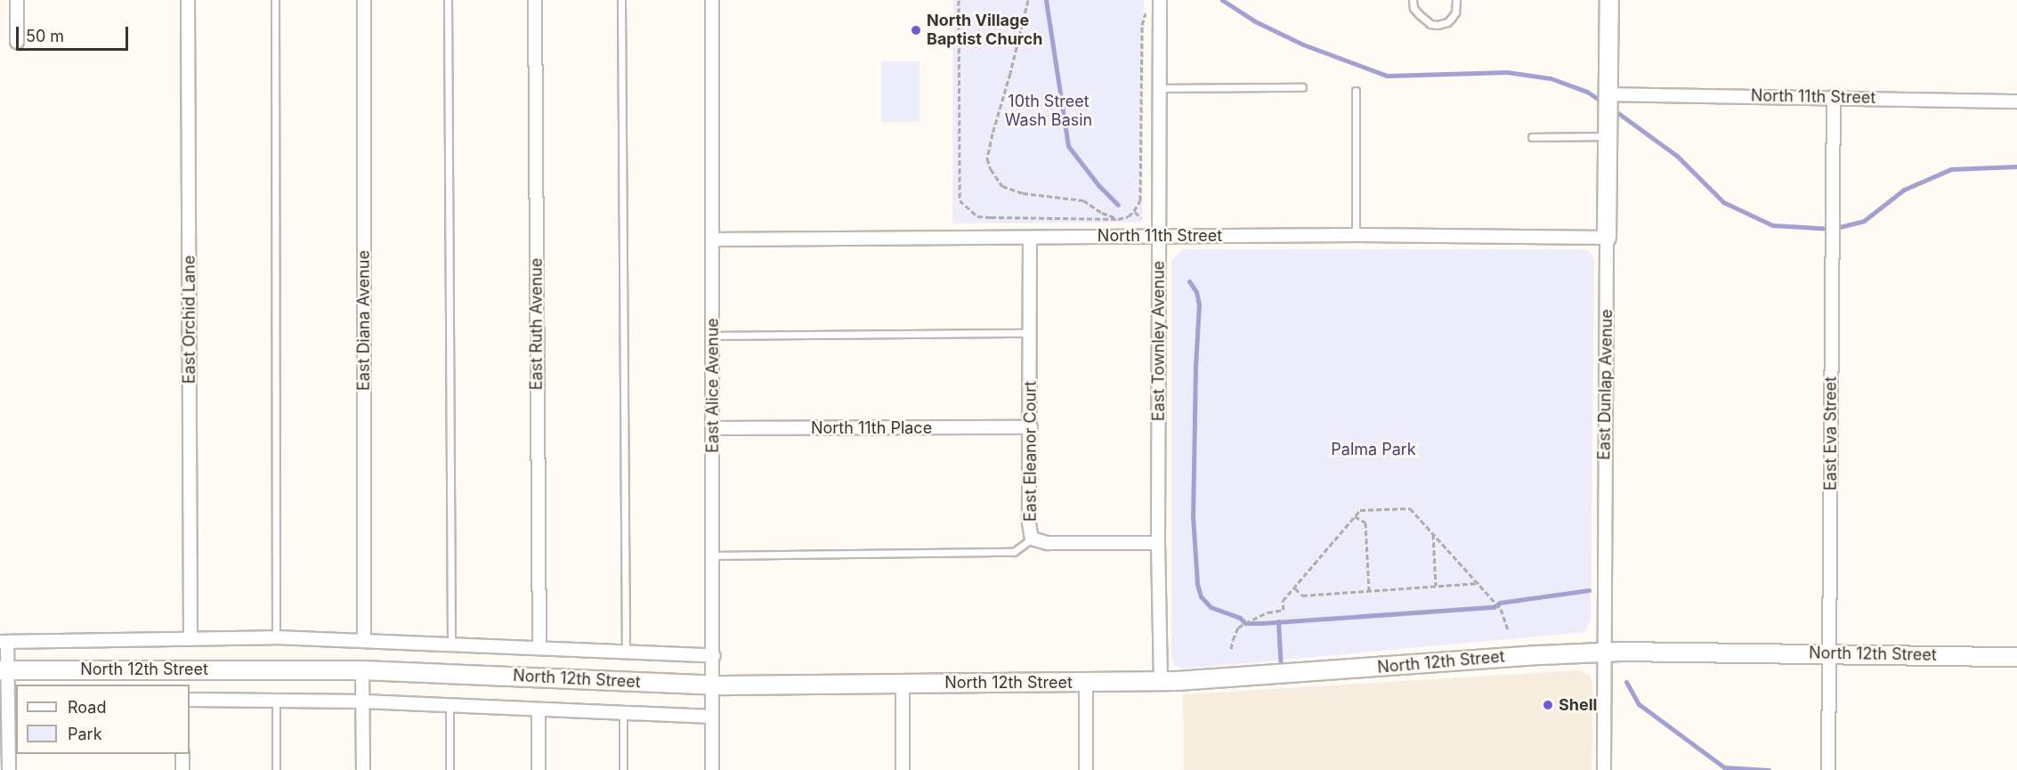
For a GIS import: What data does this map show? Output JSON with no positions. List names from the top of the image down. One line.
{"streets":{"street":["North 11th Street","East Orchid Lane","East Diana Avenue","East Ruth Avenue","East Townley Avenue","East Dunlap Avenue","East Alice Avenue","North 11th Place","East Eva Street","East Eleanor Court","North 12th Street"]},"crossings":[["North 11th Street","East Townley Avenue"],["North 11th Street","East Dunlap Avenue"],["North 11th Street","East Alice Avenue"],["North 11th Street","East Eva Street"],["North 11th Street","East Eleanor Court"],["East Orchid Lane","North 12th Street"],["East Diana Avenue","North 12th Street"],["East Ruth Avenue","North 12th Street"],["East Townley Avenue","East Eleanor Court"],["East Townley Avenue","North 12th Street"],["East Dunlap Avenue","North 12th Street"],["East Alice Avenue","North 11th Place"],["East Alice Avenue","North 12th Street"],["North 11th Place","East Eleanor Court"],["East Eva Street","North 12th Street"]],"parks":["10th Street Wash Basin","Palma Park"],"places":["North Village Baptist Church","Shell"],"legend":["Road","Park"],"scale_bar":"50 m"}
